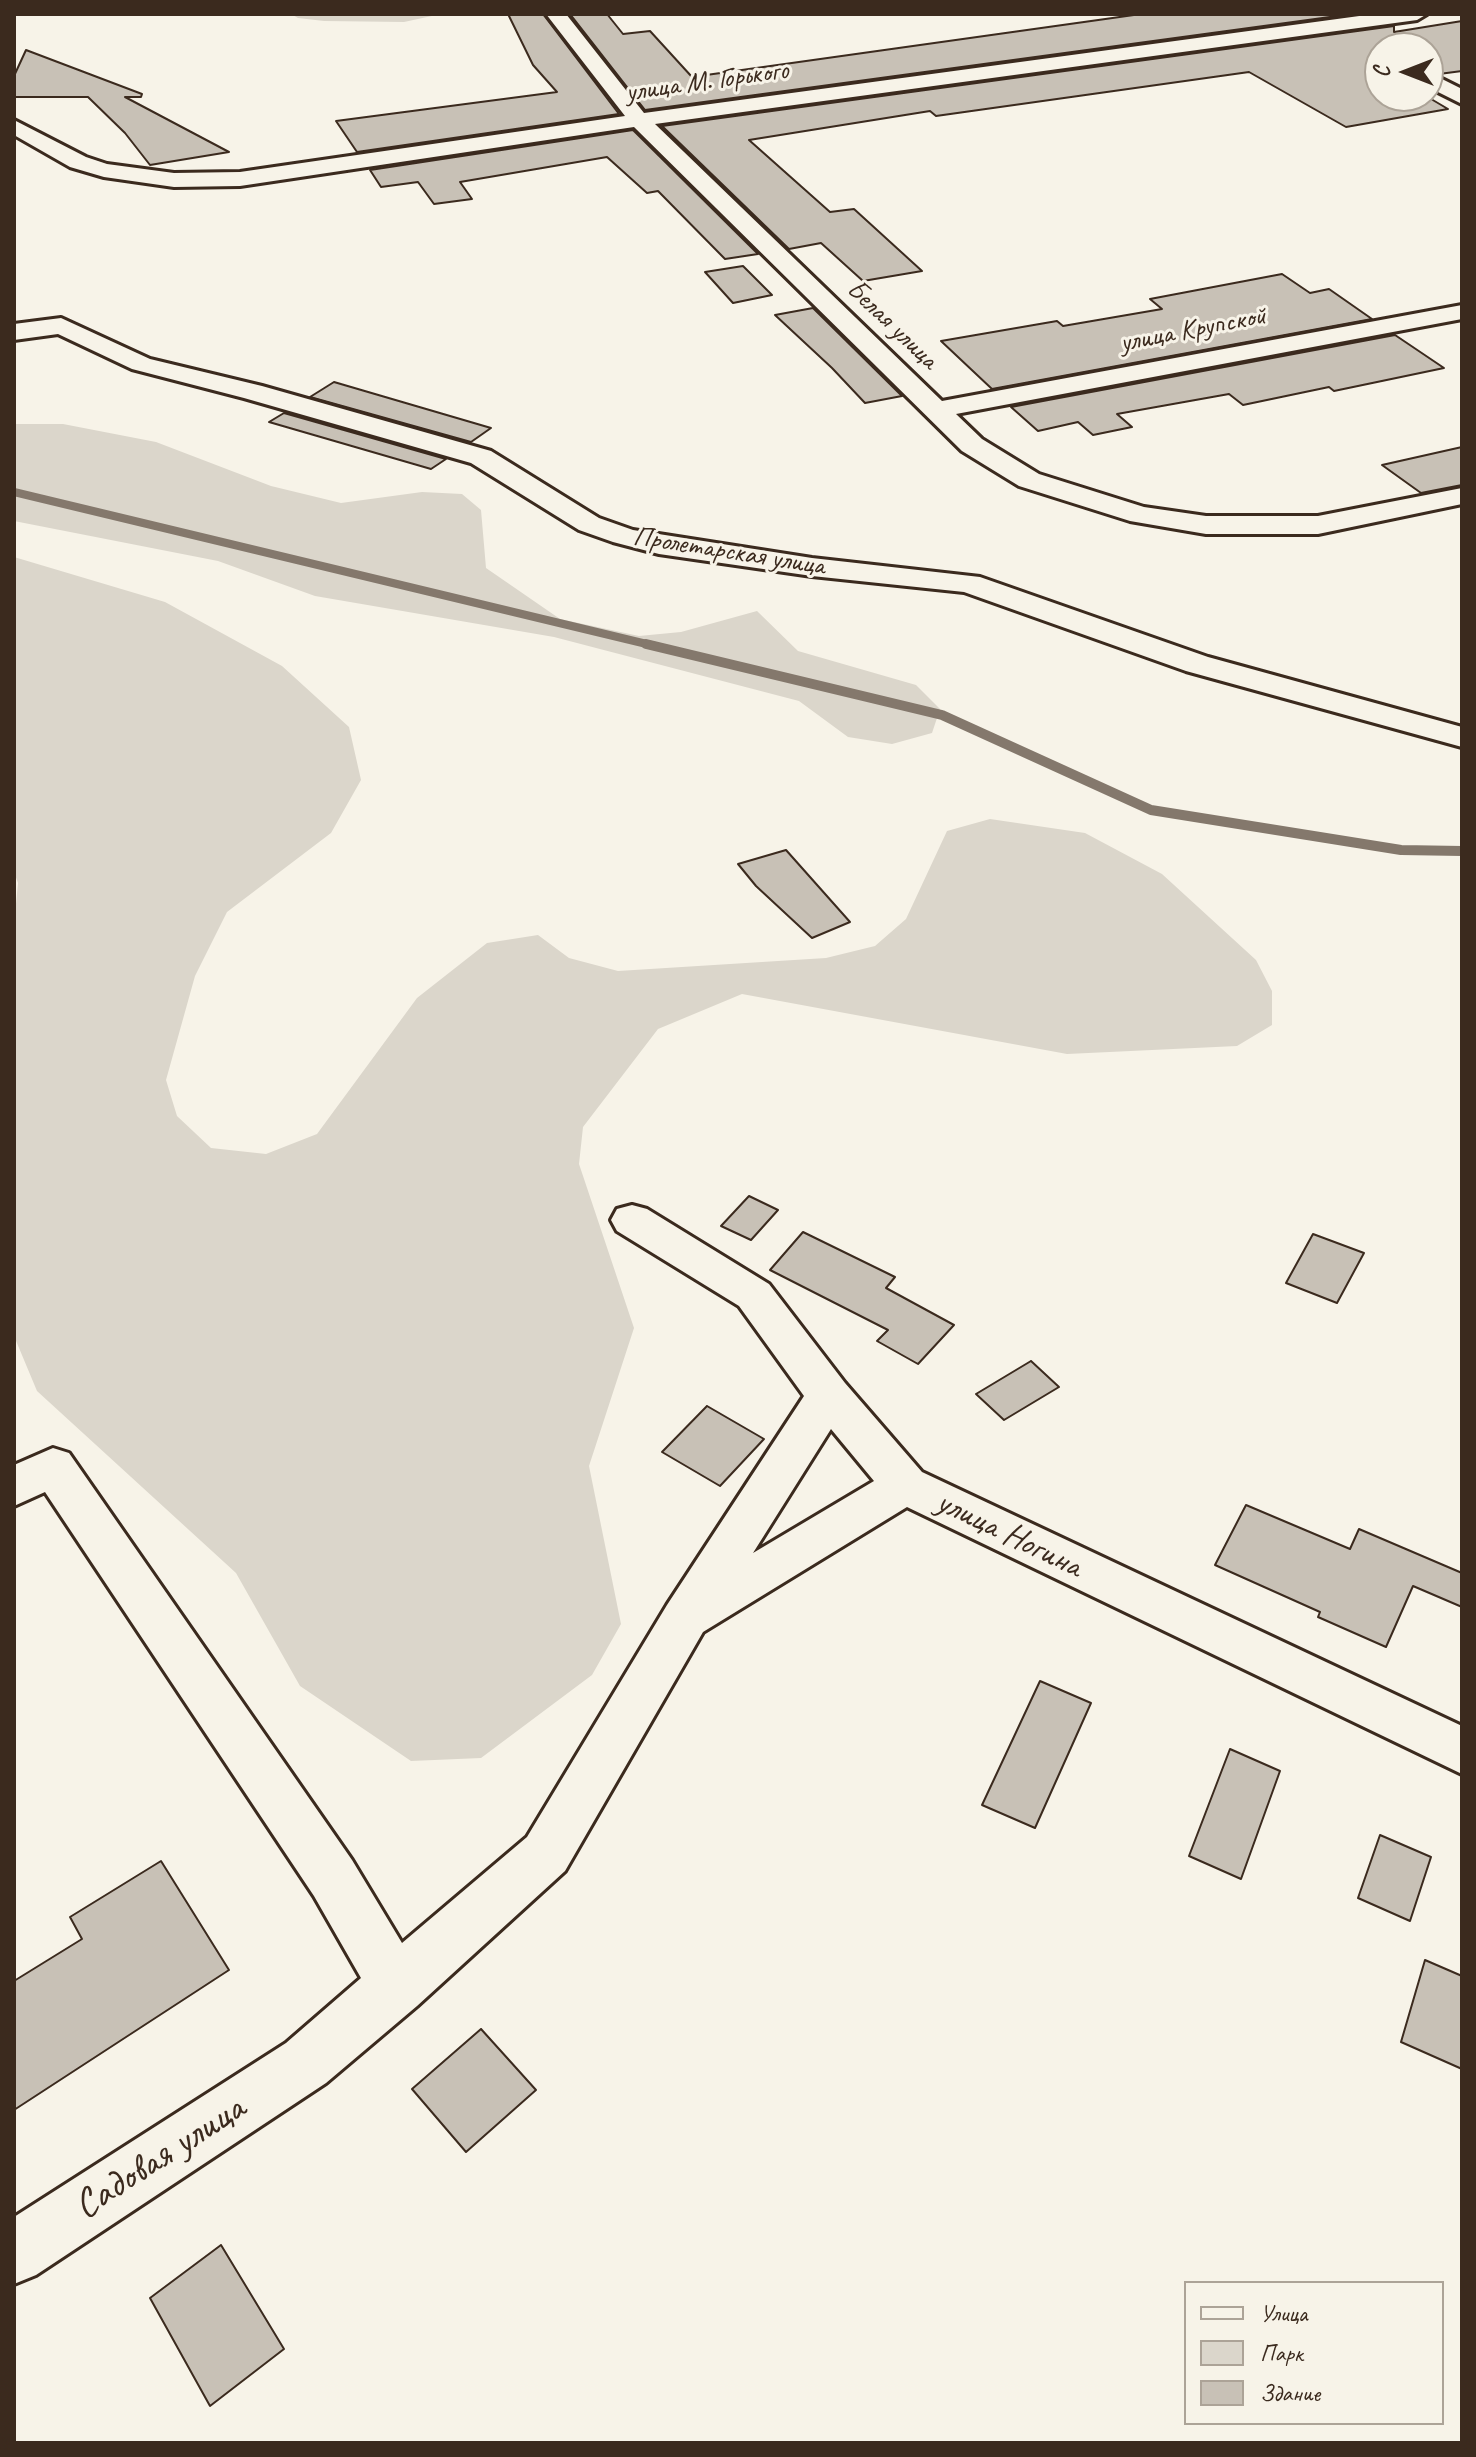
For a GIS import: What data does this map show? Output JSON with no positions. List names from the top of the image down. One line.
{"streets":{"street":["улица М. Горького","Белая улица","улица Крупской","Пролетарская улица","улица Ногина","Садовая улица"]},"crossings":[["улица М. Горького","Белая улица"],["Белая улица","улица Крупской"],["улица Ногина","Садовая улица"]],"legend":["Улица","Парк","Здание"],"north":"left"}
